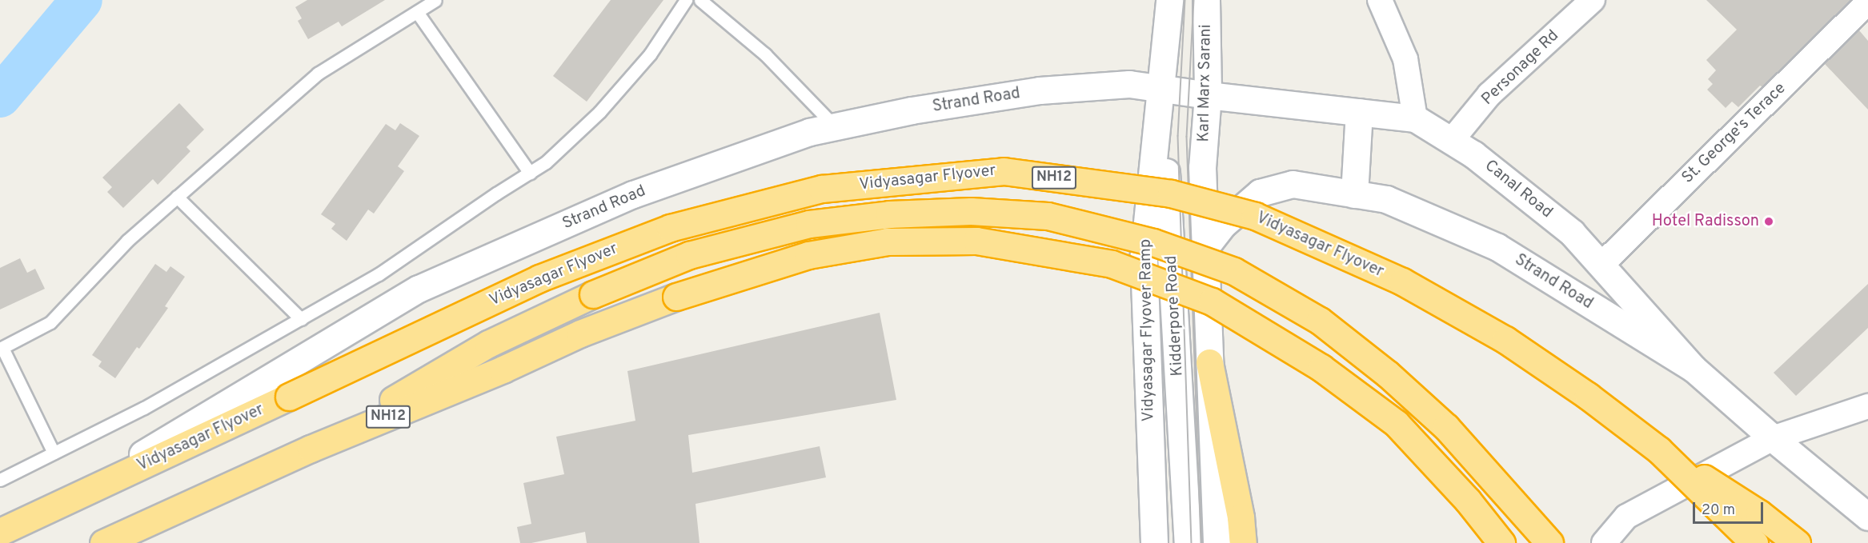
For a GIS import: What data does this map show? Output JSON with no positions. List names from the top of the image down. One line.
{"streets":{"highway":["NH12","Vidyasagar Flyover"],"main road":["Karl Marx Sarani","Strand Road","Canal Road","Kidderpore Road","Vidyasagar Flyover Ramp"],"street":["Personage Rd","St. George's Terace"]},"crossings":[["Personage Rd","Canal Road"],["Karl Marx Sarani","Strand Road"],["Karl Marx Sarani","Kidderpore Road"],["Strand Road","NH12"],["Strand Road","Vidyasagar Flyover"],["Strand Road","Canal Road"],["Strand Road","Kidderpore Road"],["Strand Road","Vidyasagar Flyover Ramp"],["St. George's Terace","Canal Road"],["NH12","Vidyasagar Flyover"],["Kidderpore Road","Vidyasagar Flyover Ramp"]],"places":["Hotel Radisson"],"scale_bar":"20 m"}
